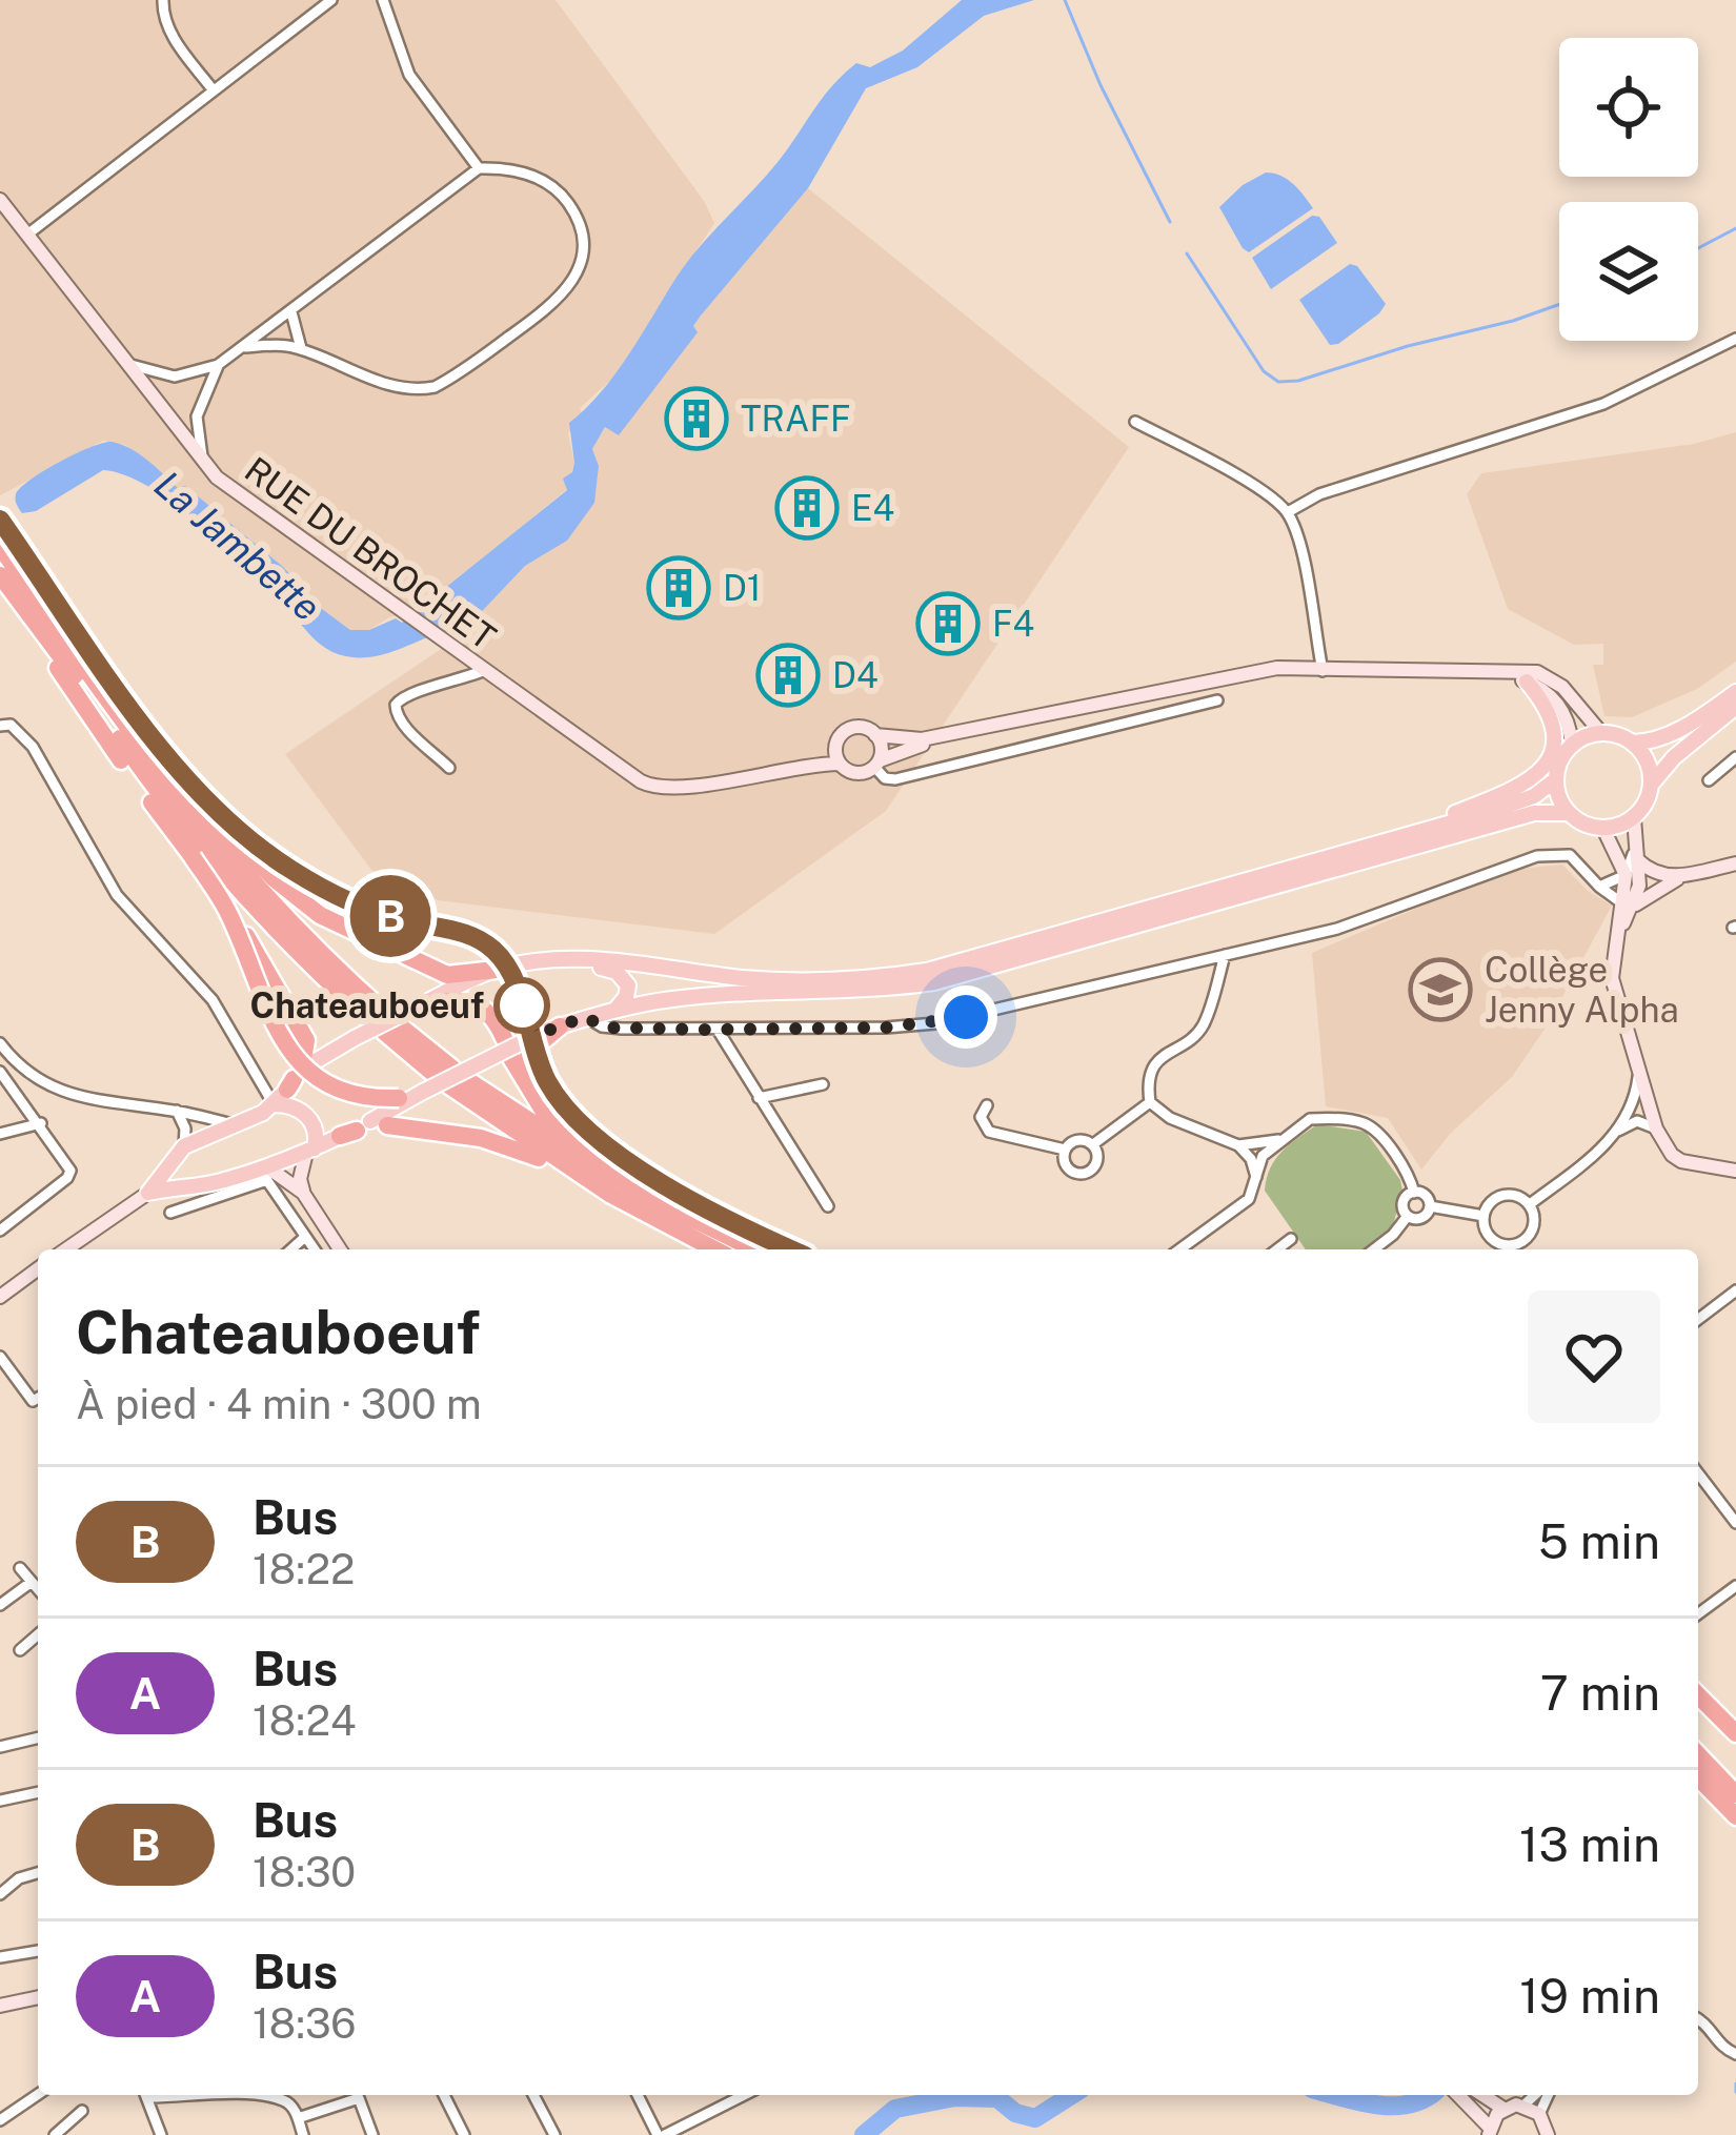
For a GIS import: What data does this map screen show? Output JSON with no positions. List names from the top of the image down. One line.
{"streets":{"main road":["RUE DU BROCHET"]},"water":["La Jambette"],"places":{"building":["TRAFF","E4","D1","F4","D4"],"school or university":["Collège Jenny Alpha"],"other":["Chateauboeuf"]},"lines":["bus line B"],"page":{"on_map":"B","heading":["Chateauboeuf","À pied · 4 min · 300 m"],"list":[{"mark":"B","name":"Bus","note":"18:22","value":"5 min"},{"mark":"A","name":"Bus","note":"18:24","value":"7 min"},{"mark":"B","name":"Bus","note":"18:30","value":"13 min"},{"mark":"A","name":"Bus","note":"18:36","value":"19 min"}]}}
